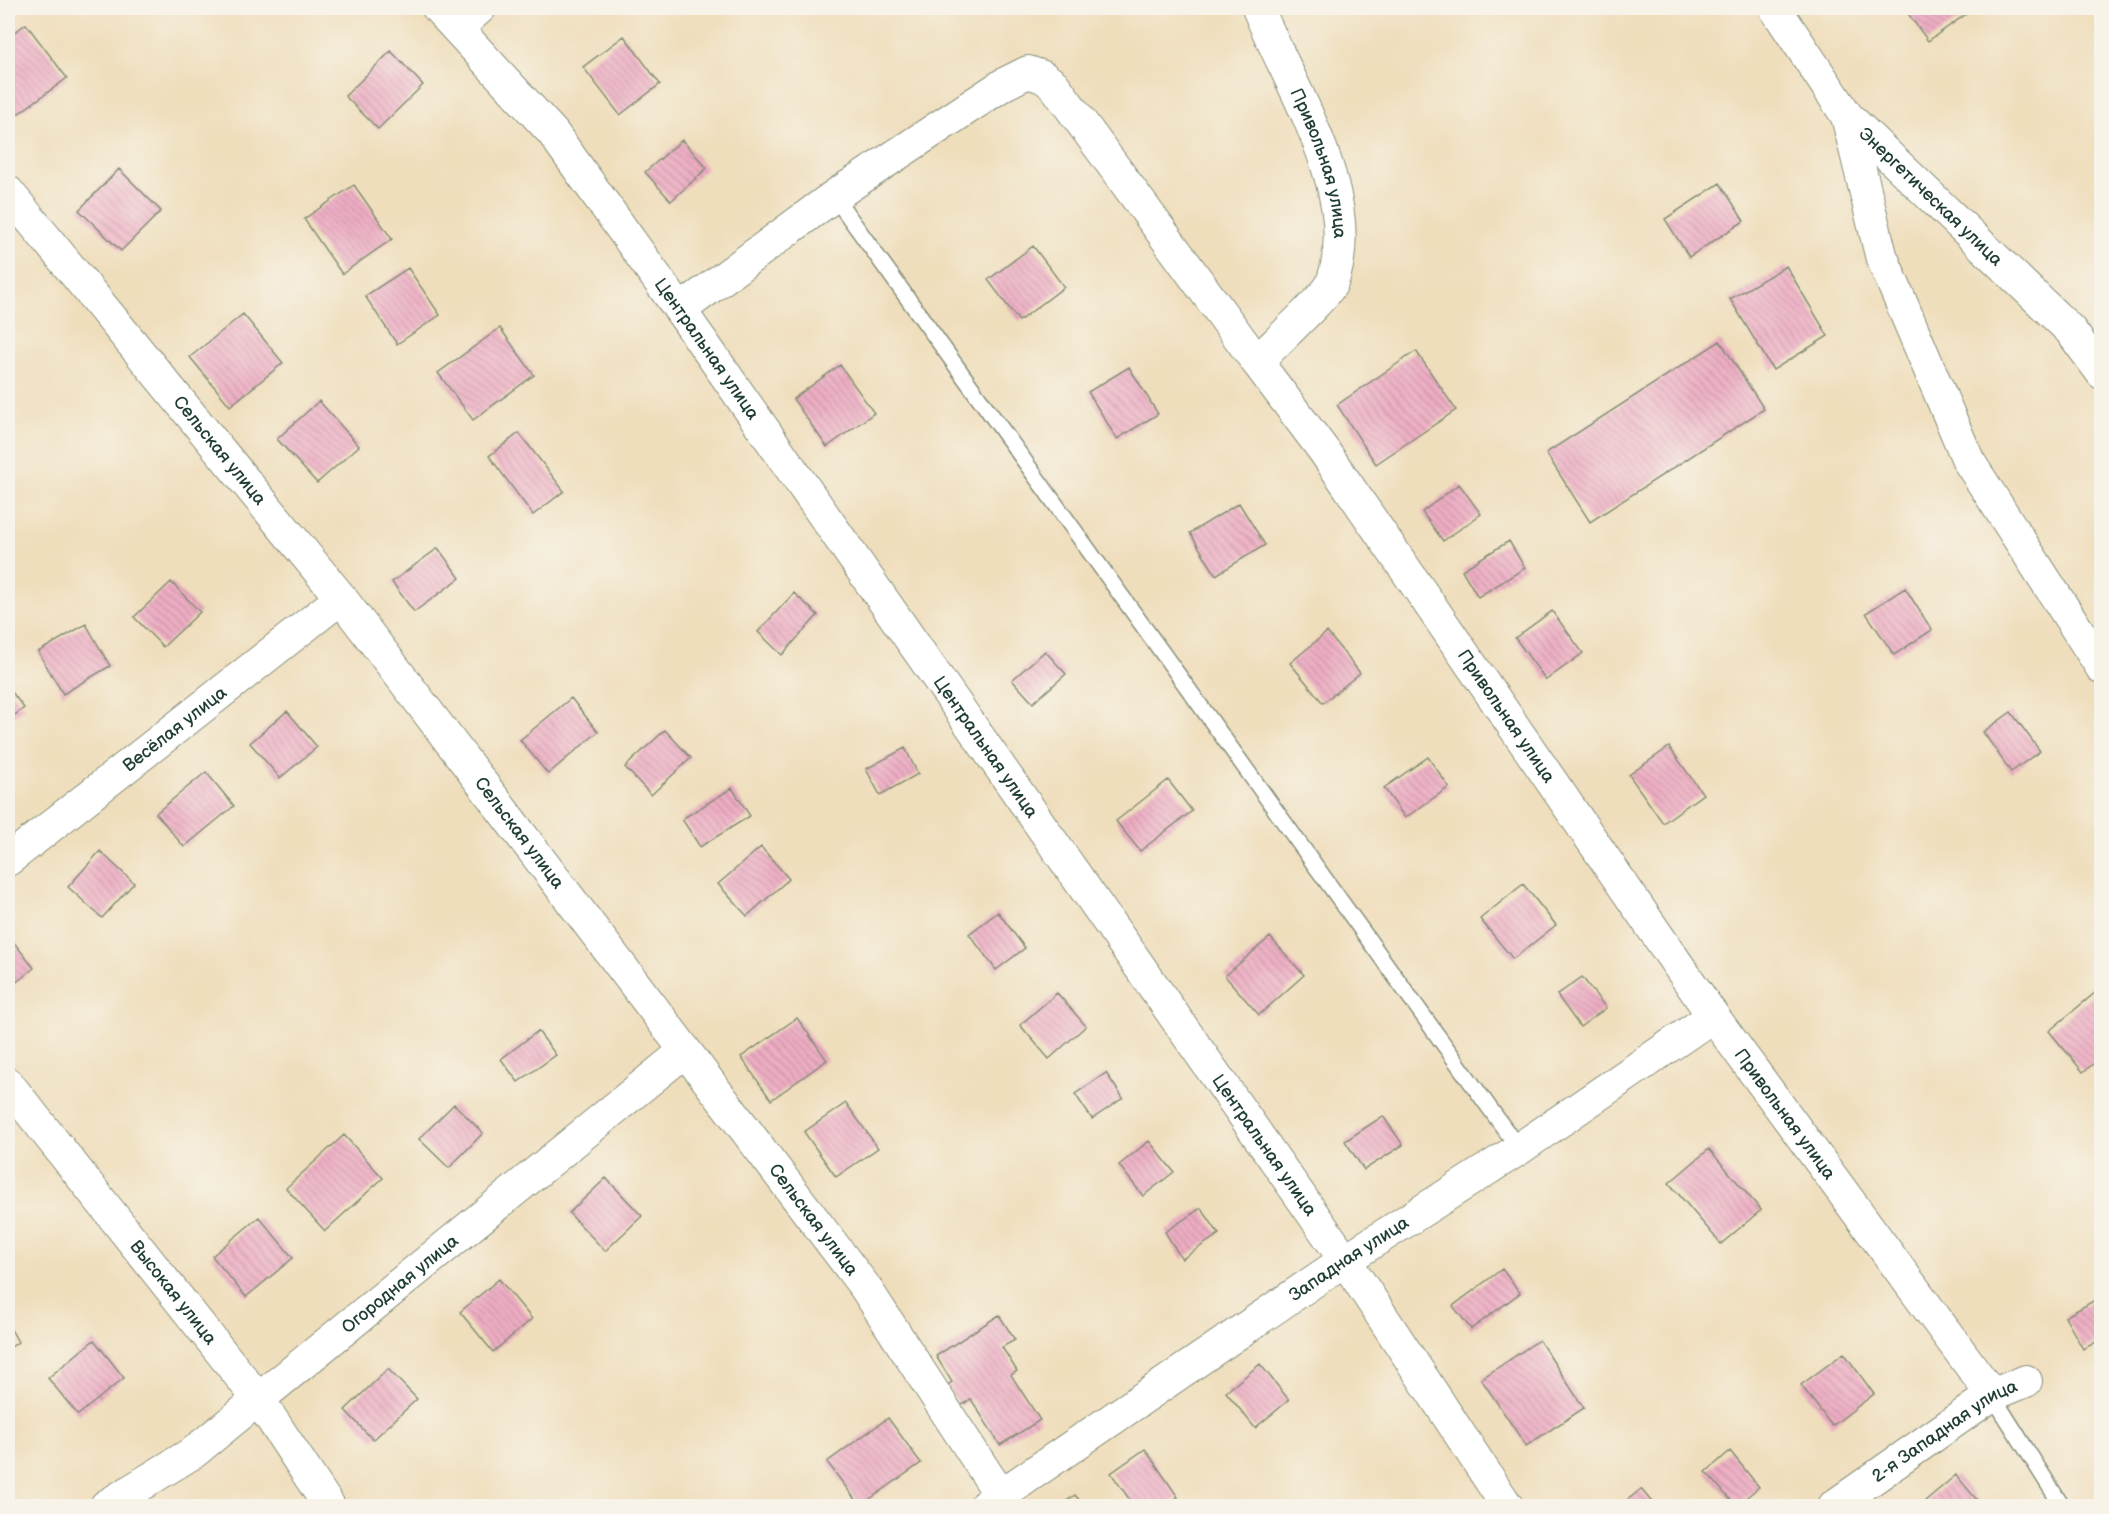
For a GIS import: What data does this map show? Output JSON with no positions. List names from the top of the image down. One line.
{"streets":{"street":["Привольная улица","Энергетическая улица","Центральная улица","Сельская улица","Весёлая улица","Западная улица","Огородная улица","Высокая улица","2-я Западная улица"]},"crossings":[["Привольная улица","Западная улица"],["Привольная улица","2-я Западная улица"],["Центральная улица","Западная улица"],["Сельская улица","Весёлая улица"],["Сельская улица","Западная улица"],["Сельская улица","Огородная улица"],["Огородная улица","Высокая улица"]]}
